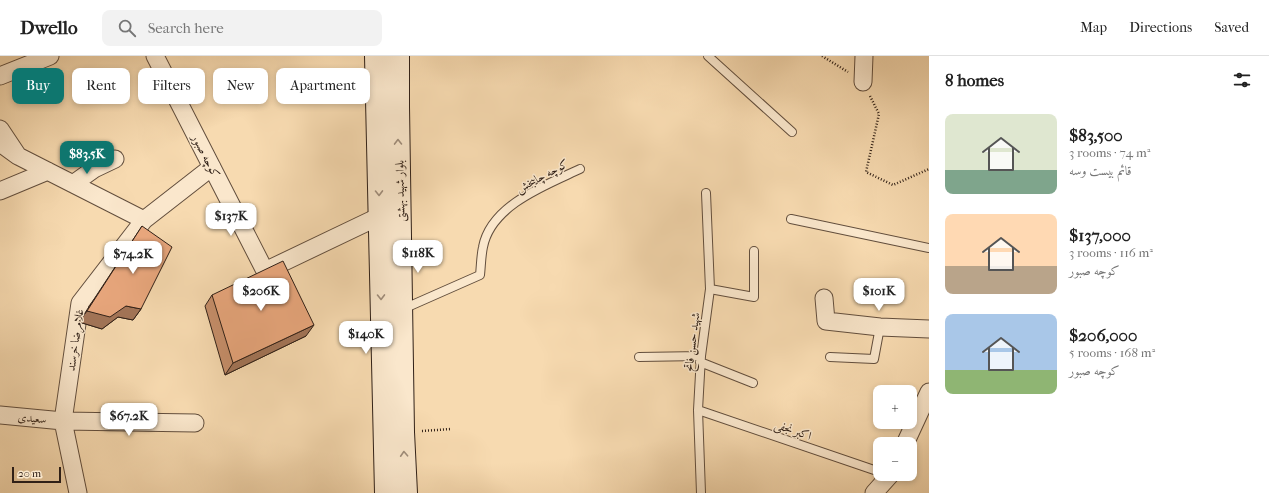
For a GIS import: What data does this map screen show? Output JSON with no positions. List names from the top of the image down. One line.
{"streets":{"main road":["بلوار شهید بهشتی"],"street":["کوچه صبور","غلامرضا خرسند","سعیدی"],"lane":["کوچه چایبخش","شهید حسن فاتح","اکبر نجفی"]},"crossings":[["کوچه صبور","بلوار شهید بهشتی"],["کوچه صبور","غلامرضا خرسند"],["کوچه چایبخش","بلوار شهید بهشتی"],["غلامرضا خرسند","سعیدی"],["شهید حسن فاتح","اکبر نجفی"]],"scale_bar":"20 m","page":{"header":"Dwello","search":"Search here","nav":["Map","Directions","Saved"],"heading":"8 homes","chip":["Buy","Rent","Filters","New","Apartment"],"list":[{"name":"$83,500","note":"3 rooms · 74 m² · قائم بیست وسه"},{"name":"$137,000","note":"3 rooms · 116 m² · کوچه صبور"},{"name":"$206,000","note":"5 rooms · 168 m² · کوچه صبور"}],"price":["$83.5K","$137K","$118K","$74.2K","$206K","$101K","$140K","$67.2K"],"map_buttons":["+","−"],"scale":"20 m"}}
